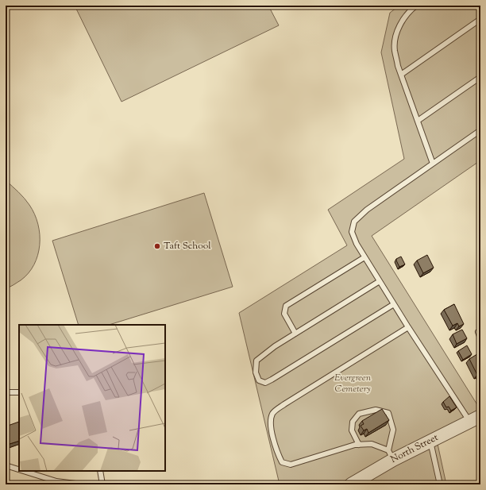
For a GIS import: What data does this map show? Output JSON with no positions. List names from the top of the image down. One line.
{"streets":{"street":["North Street"]},"parks":["Evergreen Cemetery"],"places":["Taft School"]}
